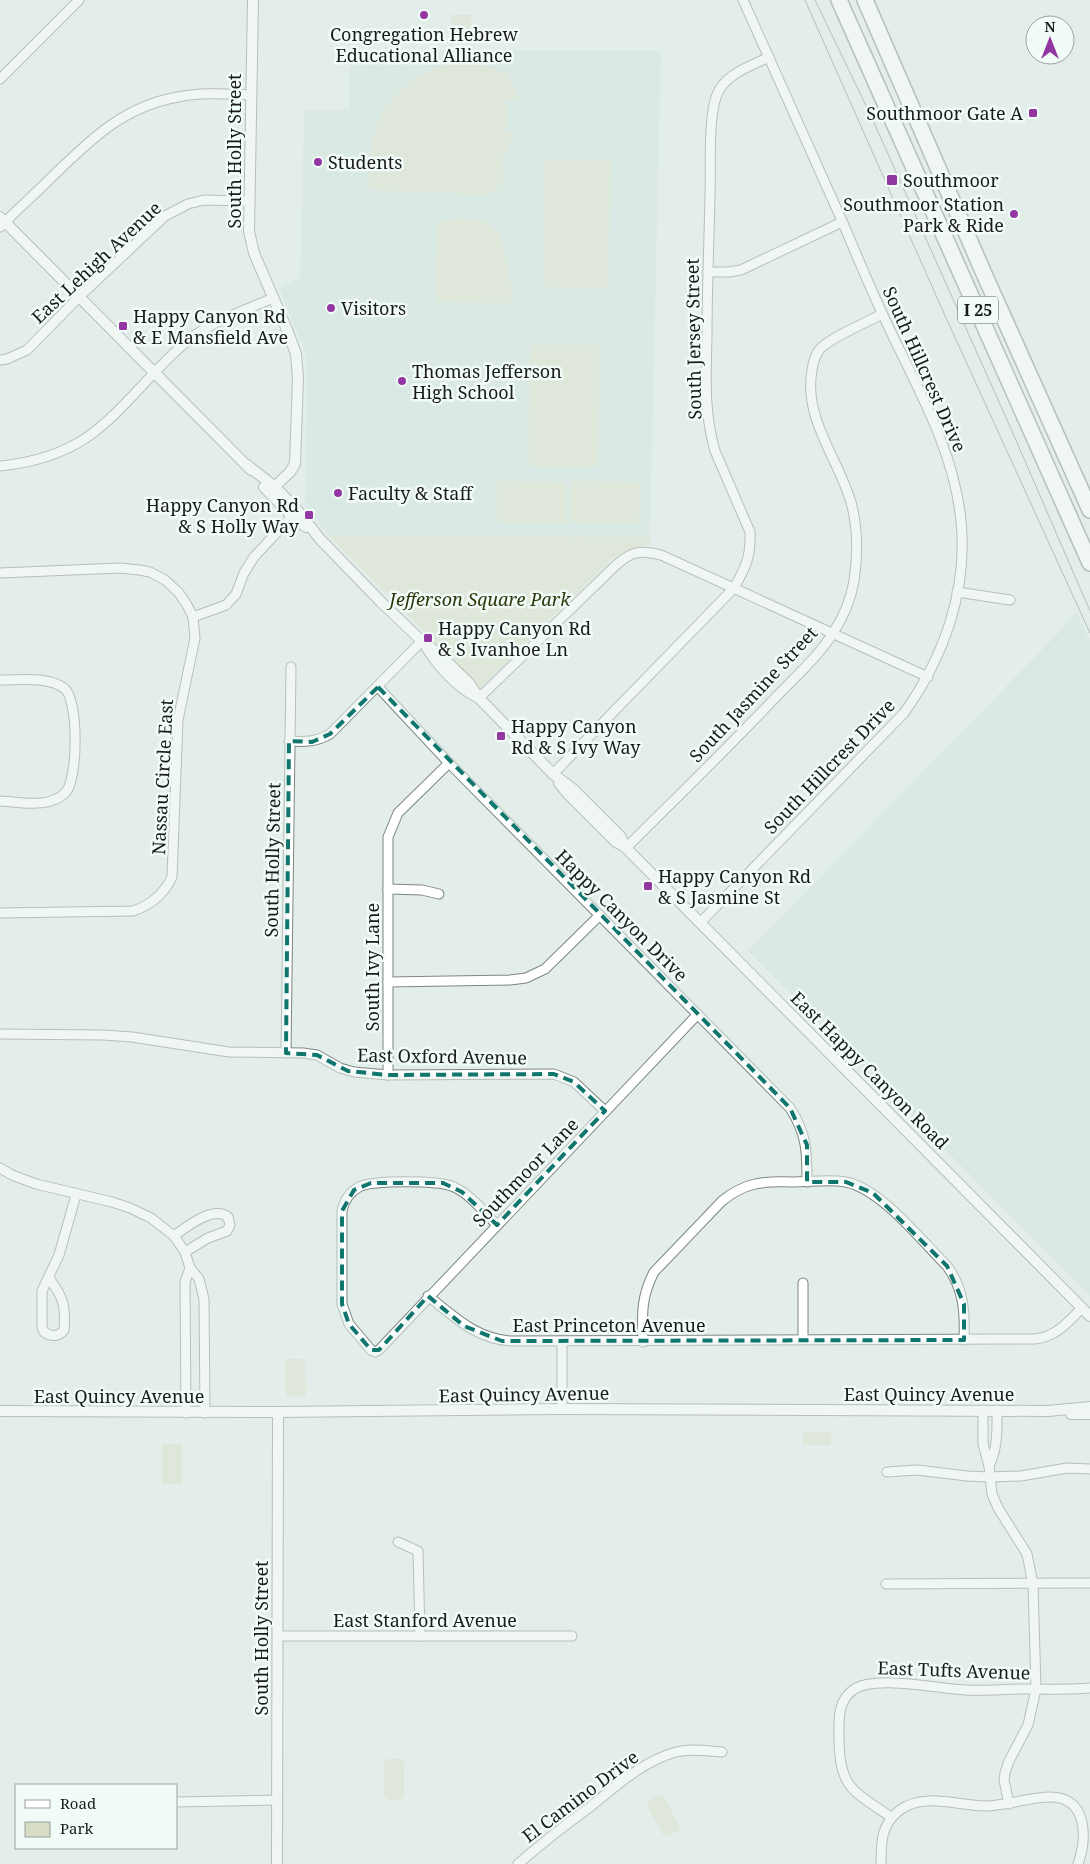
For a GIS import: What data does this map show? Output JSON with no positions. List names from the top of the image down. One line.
{"streets":{"highway":["I 25"],"street":["South Holly Street","East Lehigh Avenue","South Jersey Street","South Hillcrest Drive","South Jasmine Street","Nassau Circle East","Happy Canyon Drive","South Ivy Lane","East Oxford Avenue","East Happy Canyon Road","Southmoor Lane","East Princeton Avenue","East Quincy Avenue","East Stanford Avenue","East Tufts Avenue","El Camino Drive"]},"crossings":[["South Holly Street","East Lehigh Avenue"],["South Holly Street","East Oxford Avenue"],["South Holly Street","East Happy Canyon Road"],["South Holly Street","East Quincy Avenue"],["South Holly Street","East Stanford Avenue"],["East Lehigh Avenue","East Happy Canyon Road"],["South Jersey Street","South Hillcrest Drive"],["South Jersey Street","East Happy Canyon Road"],["South Hillcrest Drive","South Jasmine Street"],["South Hillcrest Drive","East Happy Canyon Road"],["South Jasmine Street","East Happy Canyon Road"],["Happy Canyon Drive","South Ivy Lane"],["Happy Canyon Drive","Southmoor Lane"],["South Ivy Lane","East Oxford Avenue"],["East Oxford Avenue","Southmoor Lane"],["East Happy Canyon Road","East Princeton Avenue"],["Southmoor Lane","East Princeton Avenue"]],"parks":["Jefferson Square Park"],"places":{"other":["Congregation Hebrew Educational Alliance","Students","Southmoor Station Park & Ride","Visitors","Thomas Jefferson High School","Faculty & Staff"],"transit":["Southmoor Gate A","Southmoor","Happy Canyon Rd & E Mansfield Ave","Happy Canyon Rd & S Holly Way","Happy Canyon Rd & S Ivanhoe Ln","Happy Canyon Rd & S Ivy Way","Happy Canyon Rd & S Jasmine St"]},"legend":["Road","Park"],"north":"top"}
